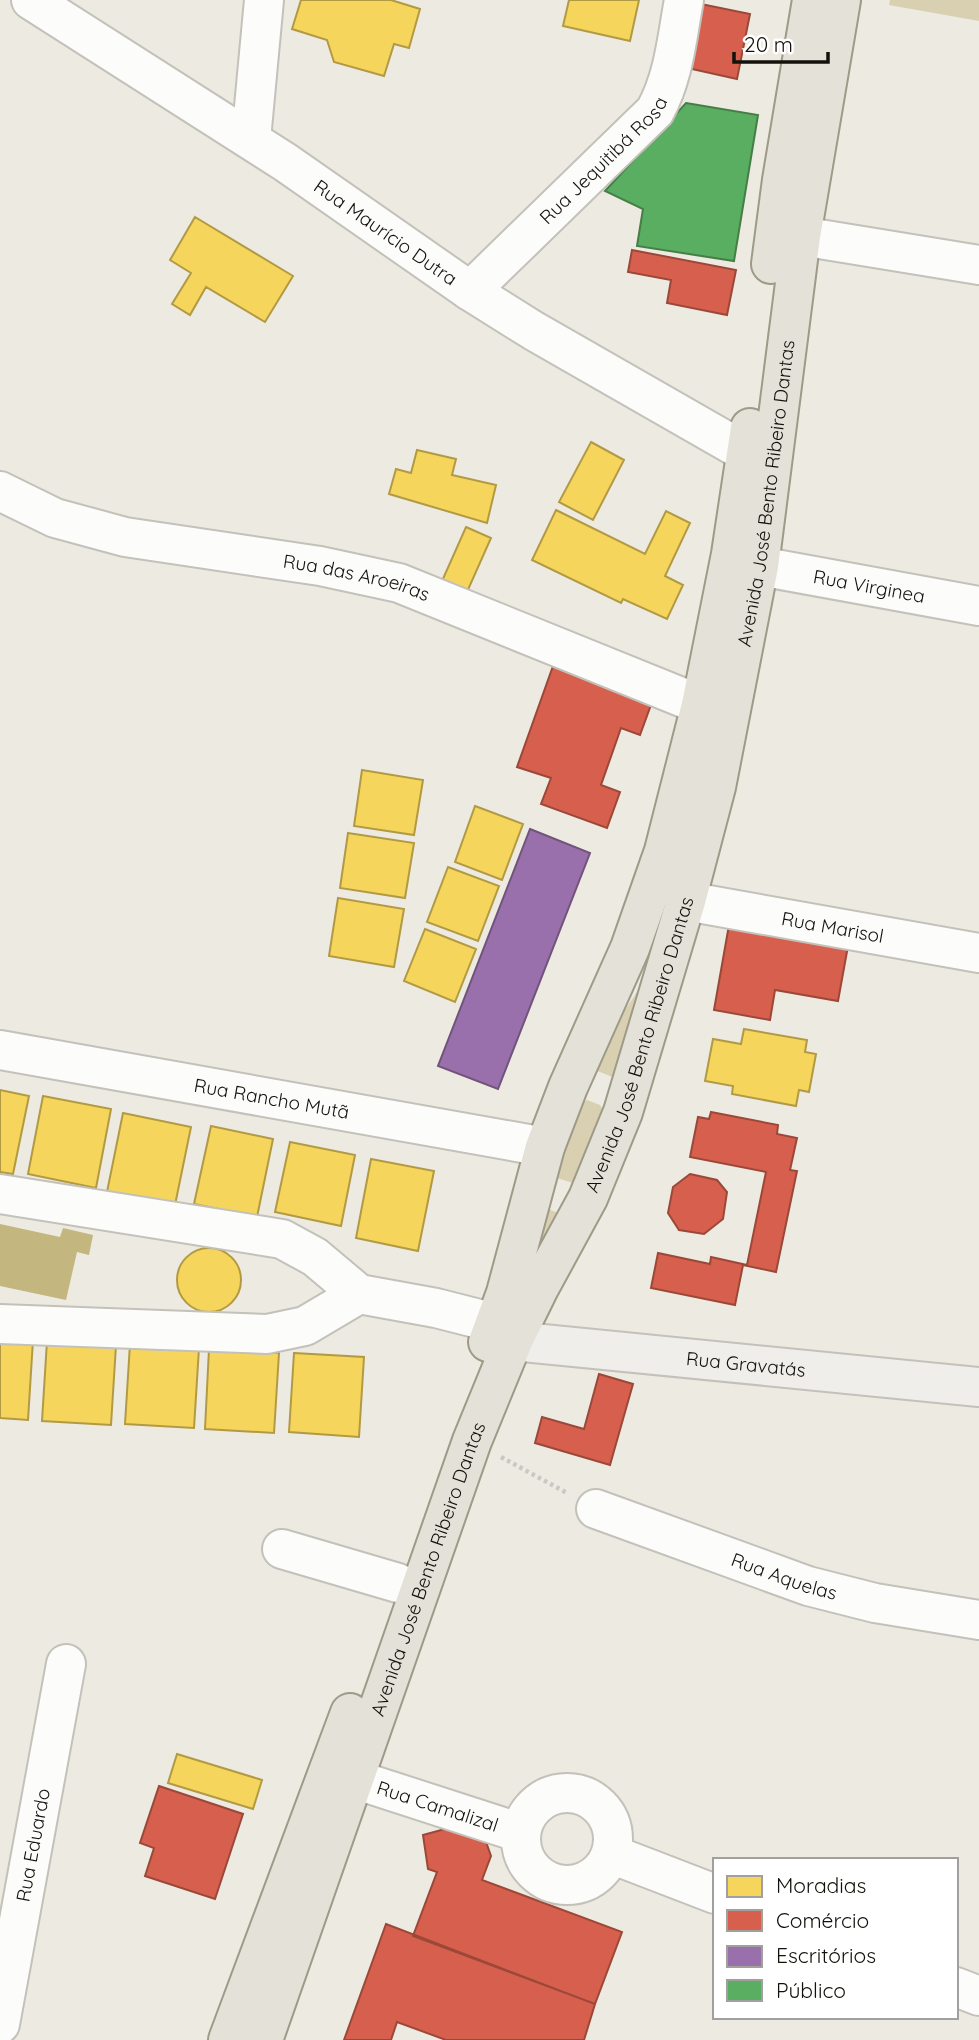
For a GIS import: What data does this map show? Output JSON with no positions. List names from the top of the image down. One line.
{"streets":{"main road":["Avenida José Bento Ribeiro Dantas"],"street":["Rua Jequitibá Rosa","Rua Maurício Dutra","Rua das Aroeiras","Rua Virginea","Rua Marisol","Rua Rancho Mutã","Rua Gravatás","Rua Aquelas","Rua Camalizal","Rua Eduardo"]},"crossings":[["Rua Jequitibá Rosa","Rua Maurício Dutra"],["Rua Maurício Dutra","Avenida José Bento Ribeiro Dantas"],["Avenida José Bento Ribeiro Dantas","Rua das Aroeiras"],["Avenida José Bento Ribeiro Dantas","Rua Virginea"],["Avenida José Bento Ribeiro Dantas","Rua Marisol"],["Avenida José Bento Ribeiro Dantas","Rua Rancho Mutã"],["Avenida José Bento Ribeiro Dantas","Rua Gravatás"],["Avenida José Bento Ribeiro Dantas","Rua Camalizal"]],"legend":["Moradias","Comércio","Escritórios","Público"],"scale_bar":"20 m"}
